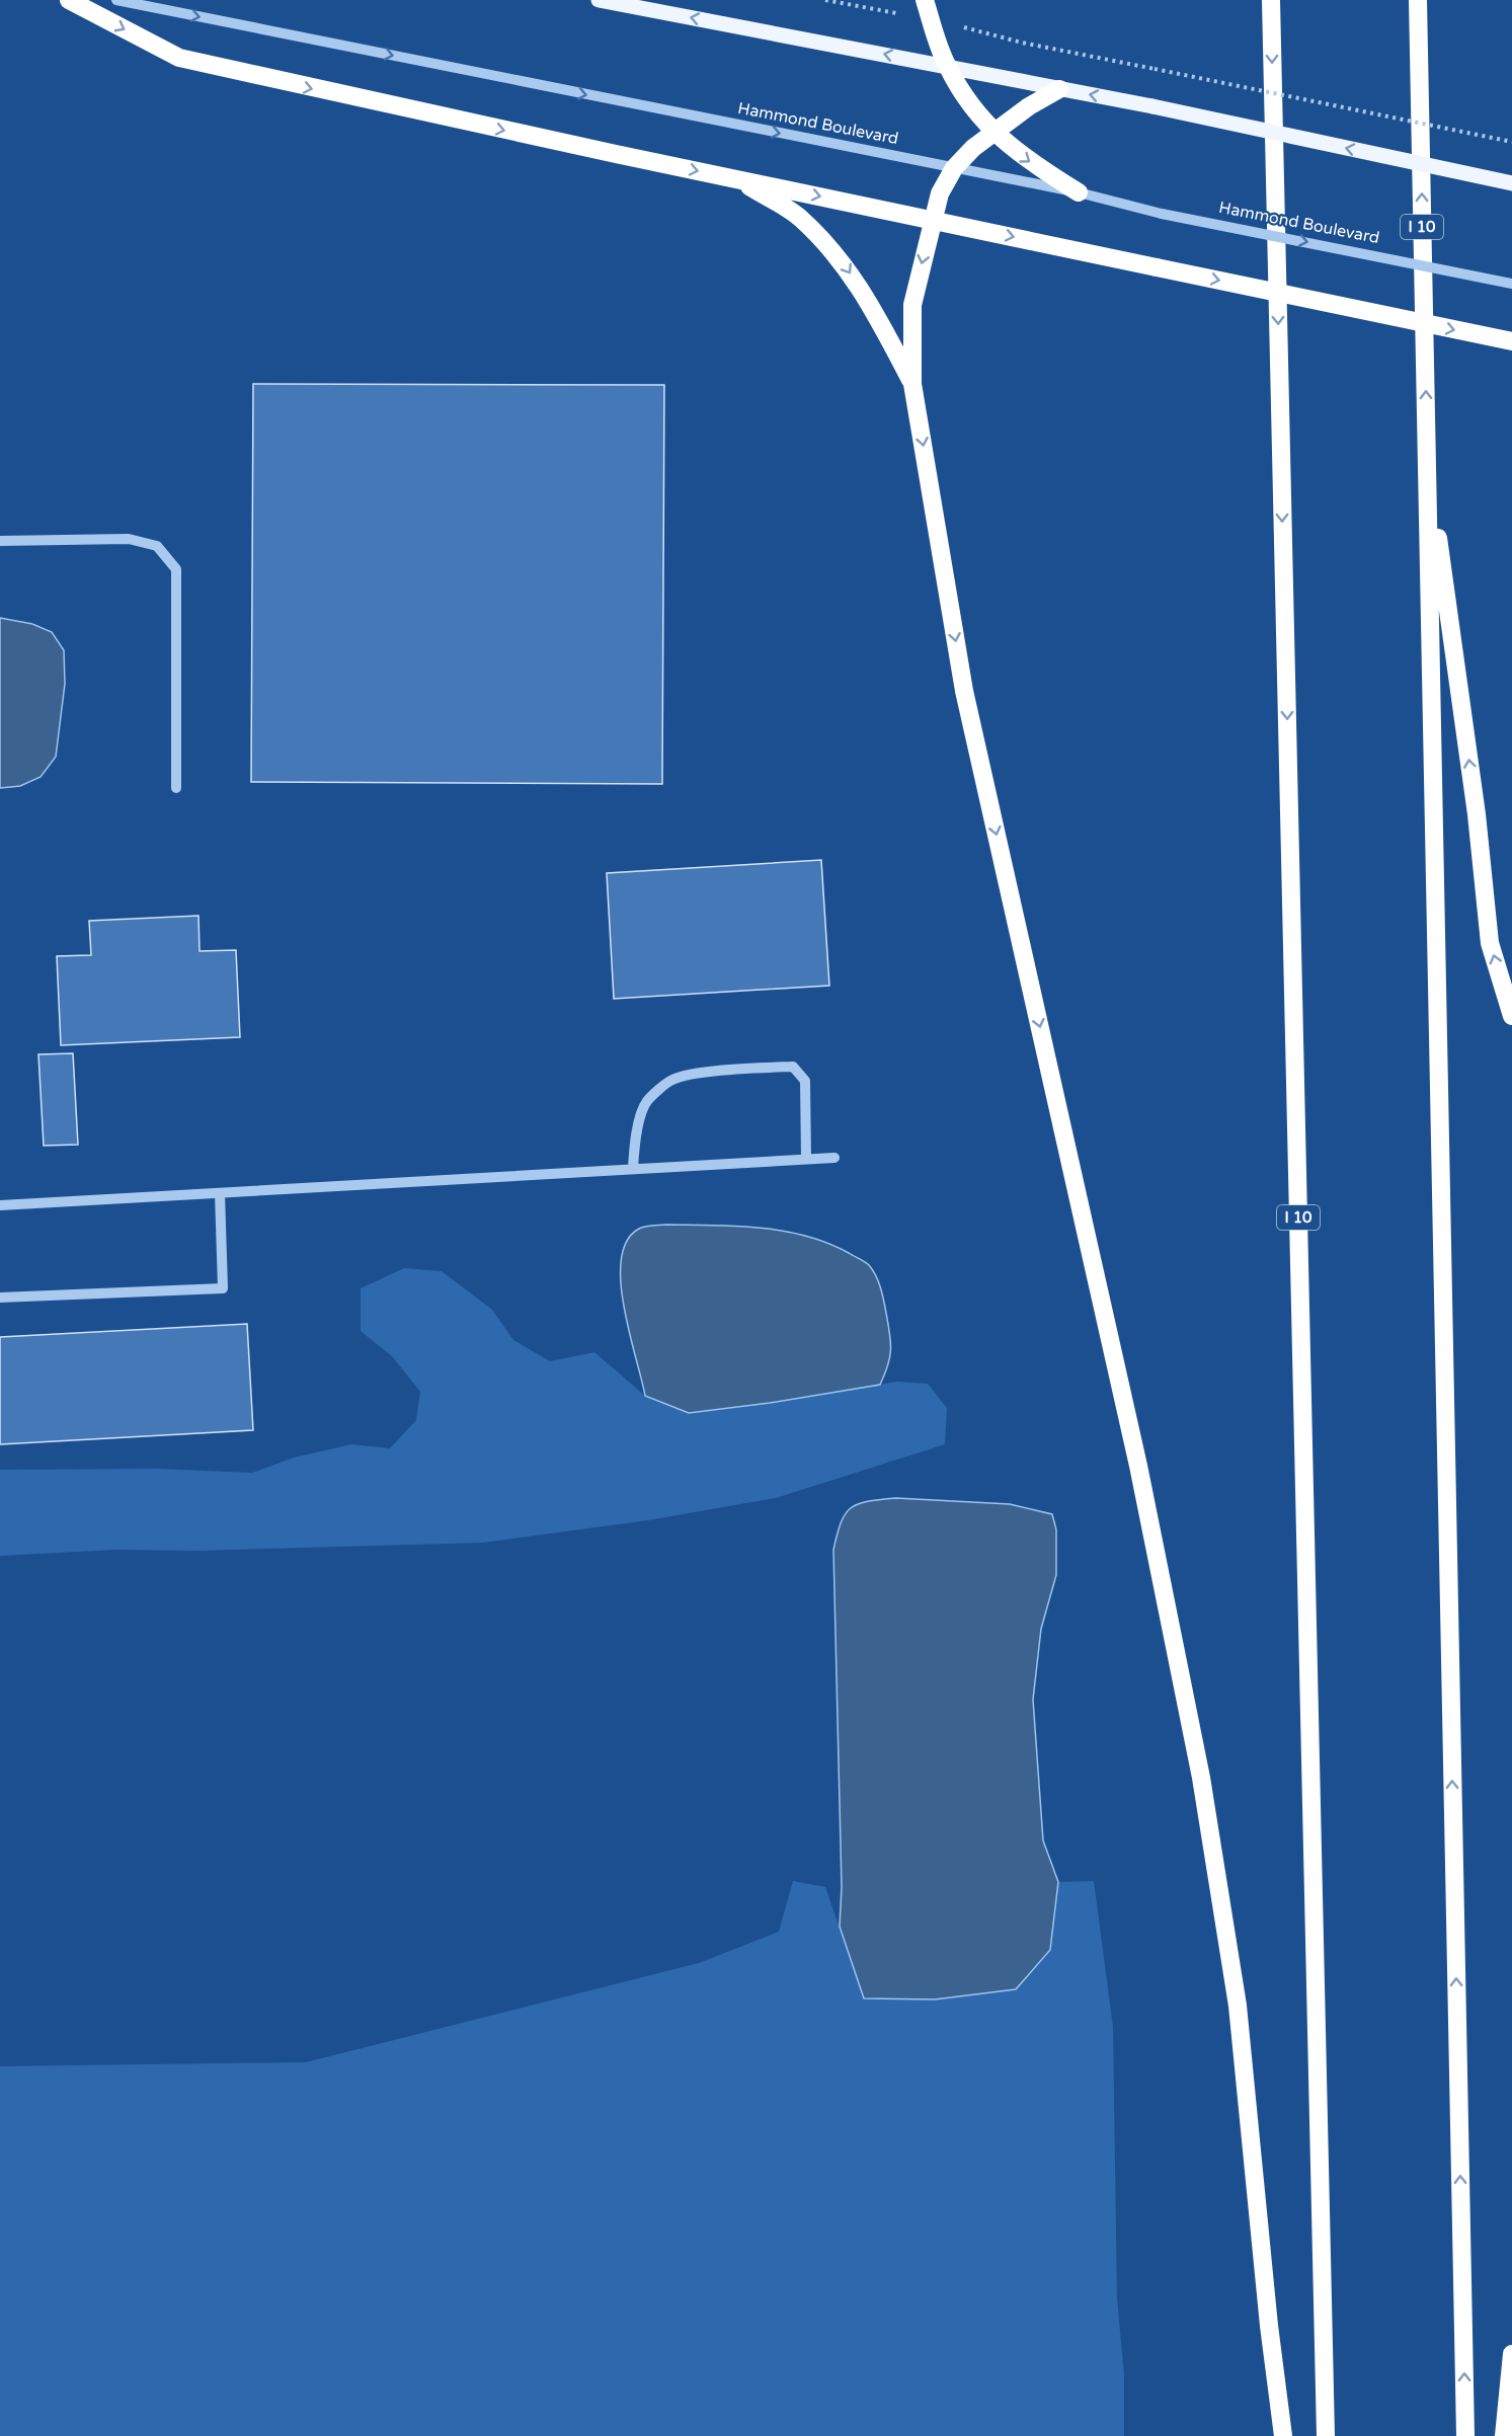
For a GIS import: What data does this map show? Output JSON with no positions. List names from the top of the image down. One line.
{"streets":{"highway":["I 10"],"street":["Hammond Boulevard"]},"one_way":["Hammond Boulevard"]}
